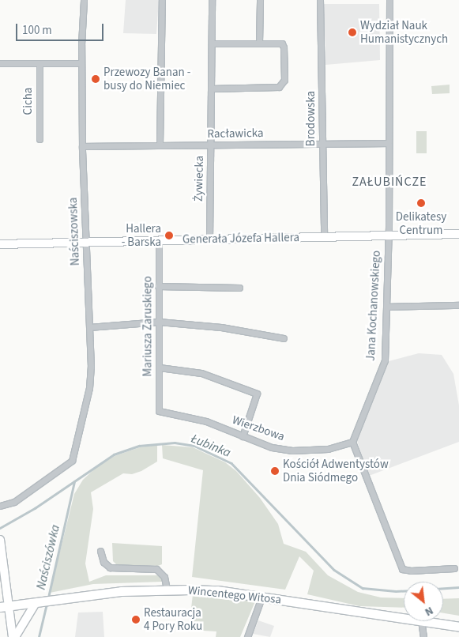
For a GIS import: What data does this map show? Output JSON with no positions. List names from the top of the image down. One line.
{"streets":{"main road":["Wincentego Witosa"],"street":["Cicha","Brodowska","Racławicka","Żywiecka","Naściszowska","Generała Józefa Hallera","Jana Kochanowskiego","Mariusza Zaruskiego","Wierzbowa"]},"crossings":[["Brodowska","Racławicka"],["Brodowska","Generała Józefa Hallera"],["Racławicka","Żywiecka"],["Racławicka","Naściszowska"],["Racławicka","Jana Kochanowskiego"],["Żywiecka","Generała Józefa Hallera"],["Naściszowska","Generała Józefa Hallera"],["Generała Józefa Hallera","Jana Kochanowskiego"],["Generała Józefa Hallera","Mariusza Zaruskiego"],["Jana Kochanowskiego","Wierzbowa"],["Mariusza Zaruskiego","Wierzbowa"]],"districts":["ZAŁUBIŃCZE"],"water":["Łubinka","Naściszówka"],"places":["Wydział Nauk Humanistycznych","Przewozy Banan - busy do Niemiec","Delikatesy Centrum","Hallera - Barska","Kościół Adwentystów Dnia Siódmego","Restauracja 4 Pory Roku"],"scale_bar":"100 m","north":"bottom right"}
